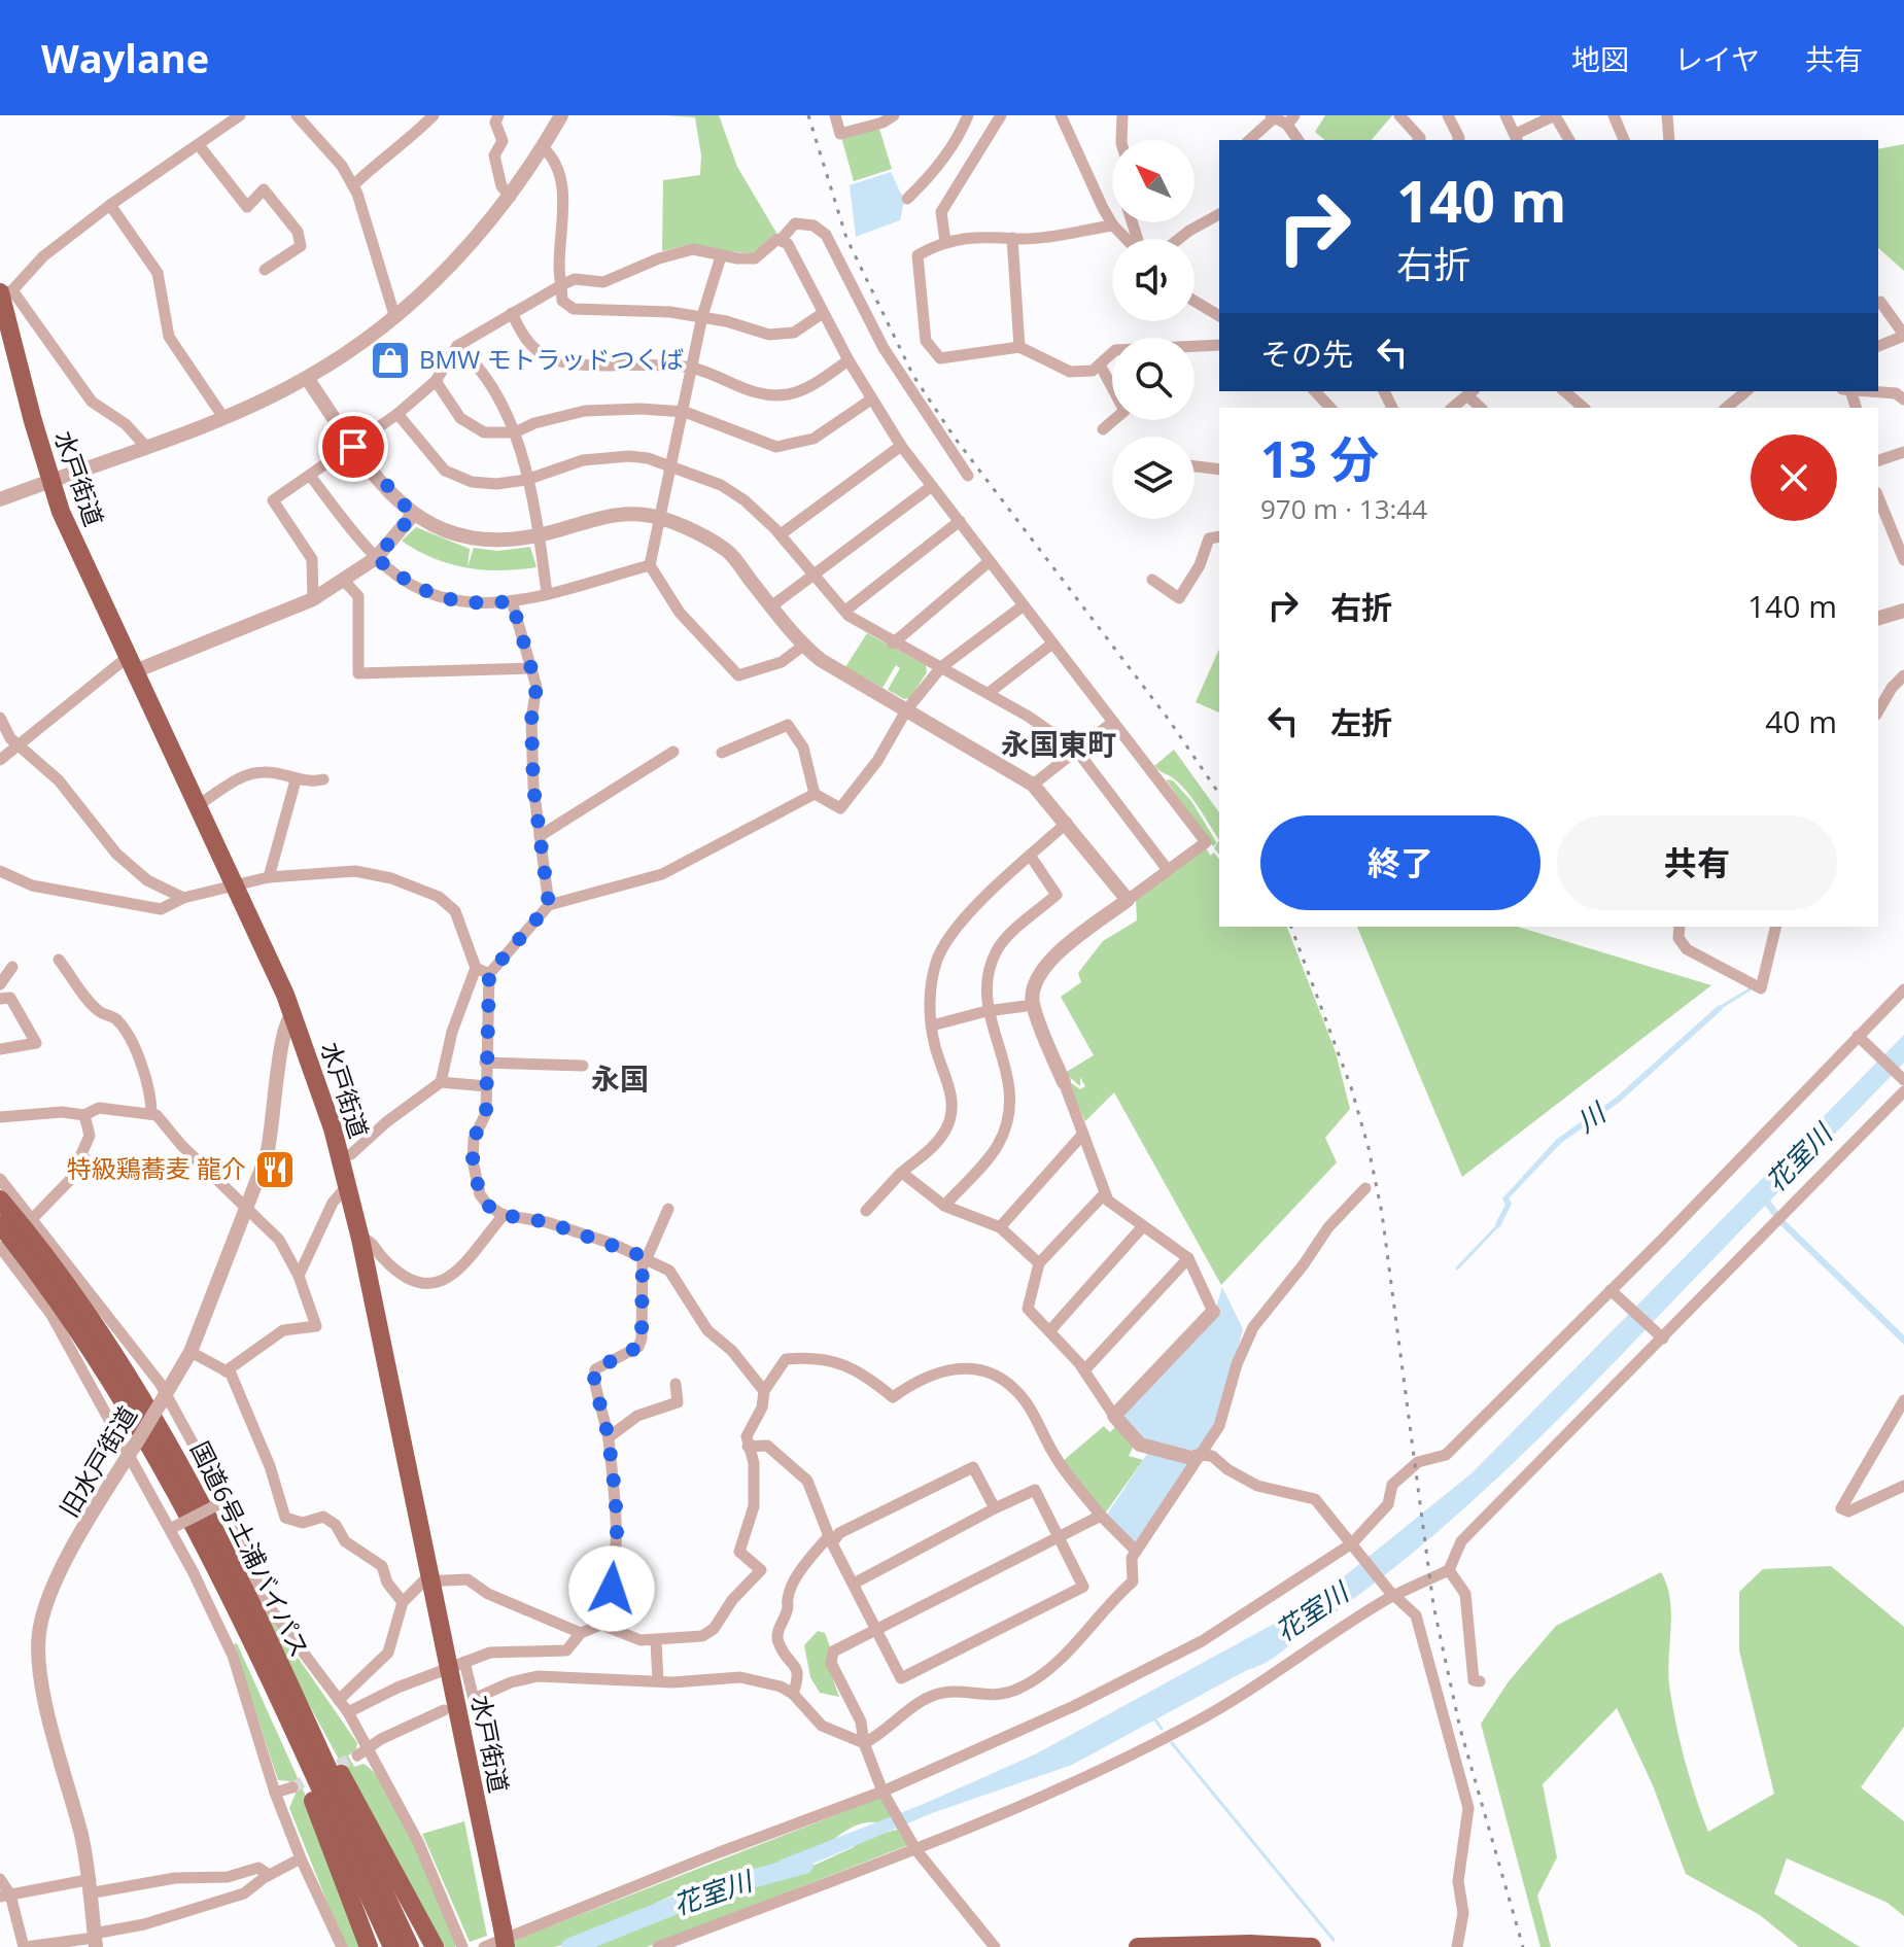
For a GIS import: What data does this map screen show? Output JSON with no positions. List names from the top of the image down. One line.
{"streets":{"highway":["水戸街道","国道6号土浦バイパス"],"street":["旧水戸街道"]},"crossings":[["水戸街道","旧水戸街道"]],"districts":["永国東町","永国"],"water":["川","花室川"],"places":{"shop":["BMW モトラッドつくば"],"restaurant":["特級鶏蕎麦 龍介"]},"north":"top left","page":{"header":"Waylane","nav":["地図","レイヤ","共有"],"turn":["140 m","右折"],"then":"その先","heading":["13 分","970 m · 13:44"],"list":[{"name":"右折","value":"140 m"},{"name":"左折","value":"40 m"}],"buttons":["終了","共有"]}}
